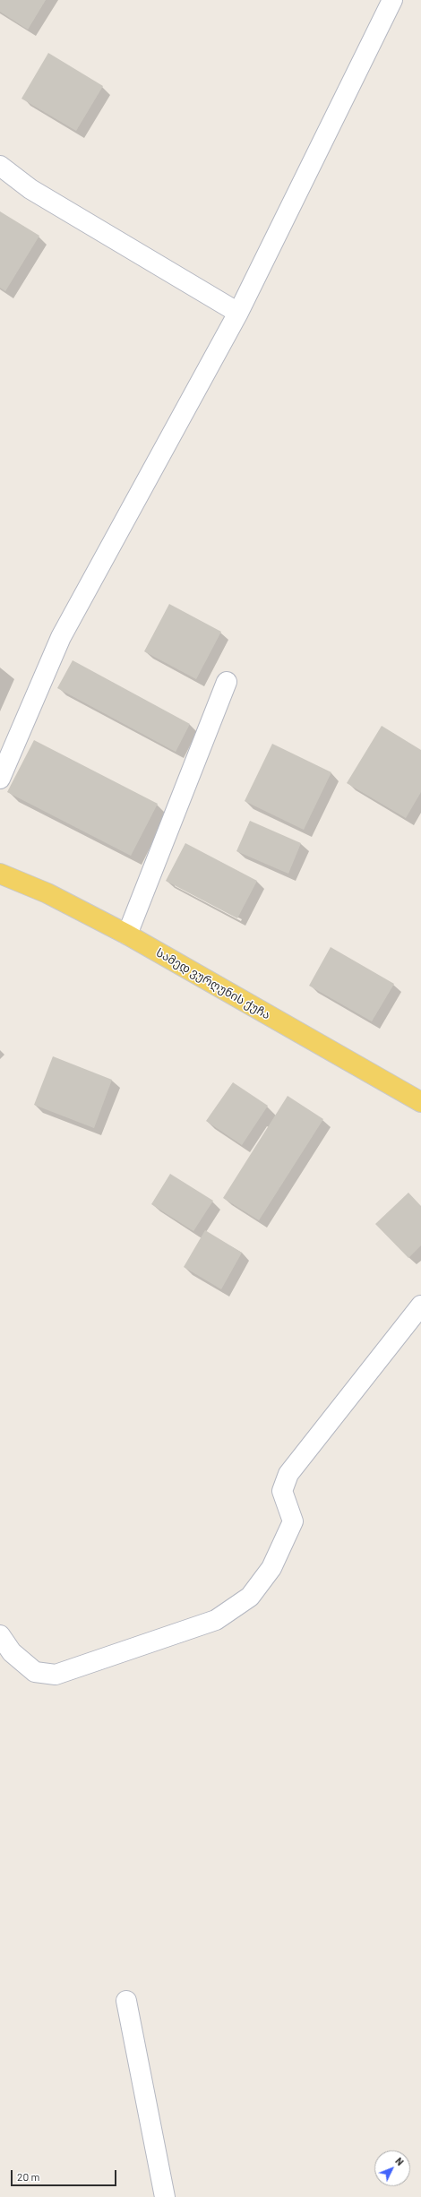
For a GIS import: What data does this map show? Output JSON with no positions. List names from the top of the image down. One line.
{"streets":{"main road":["სამედ ვურღუნის ქუჩა"]},"scale_bar":"20 m","north":"top right"}
